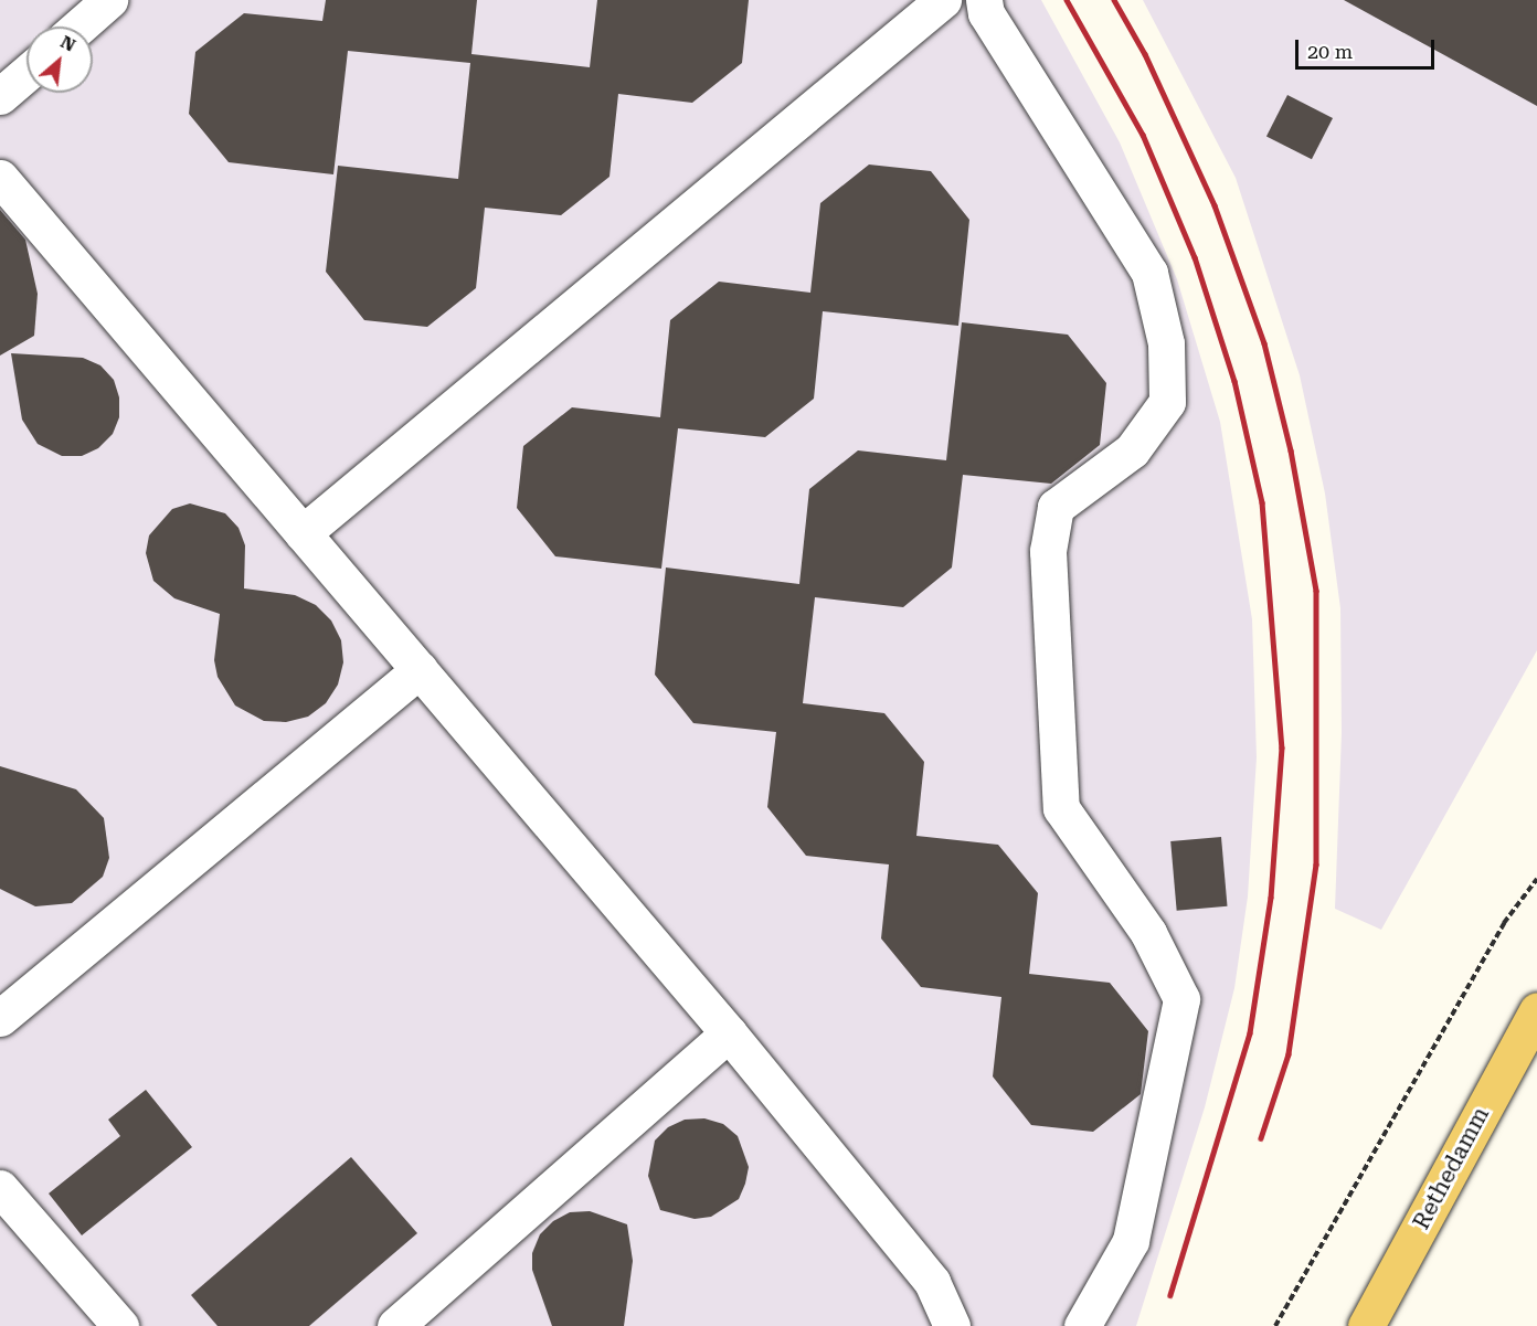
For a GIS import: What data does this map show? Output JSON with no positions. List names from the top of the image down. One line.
{"streets":{"main road":["Rethedamm"]},"scale_bar":"20 m","north":"top right"}
